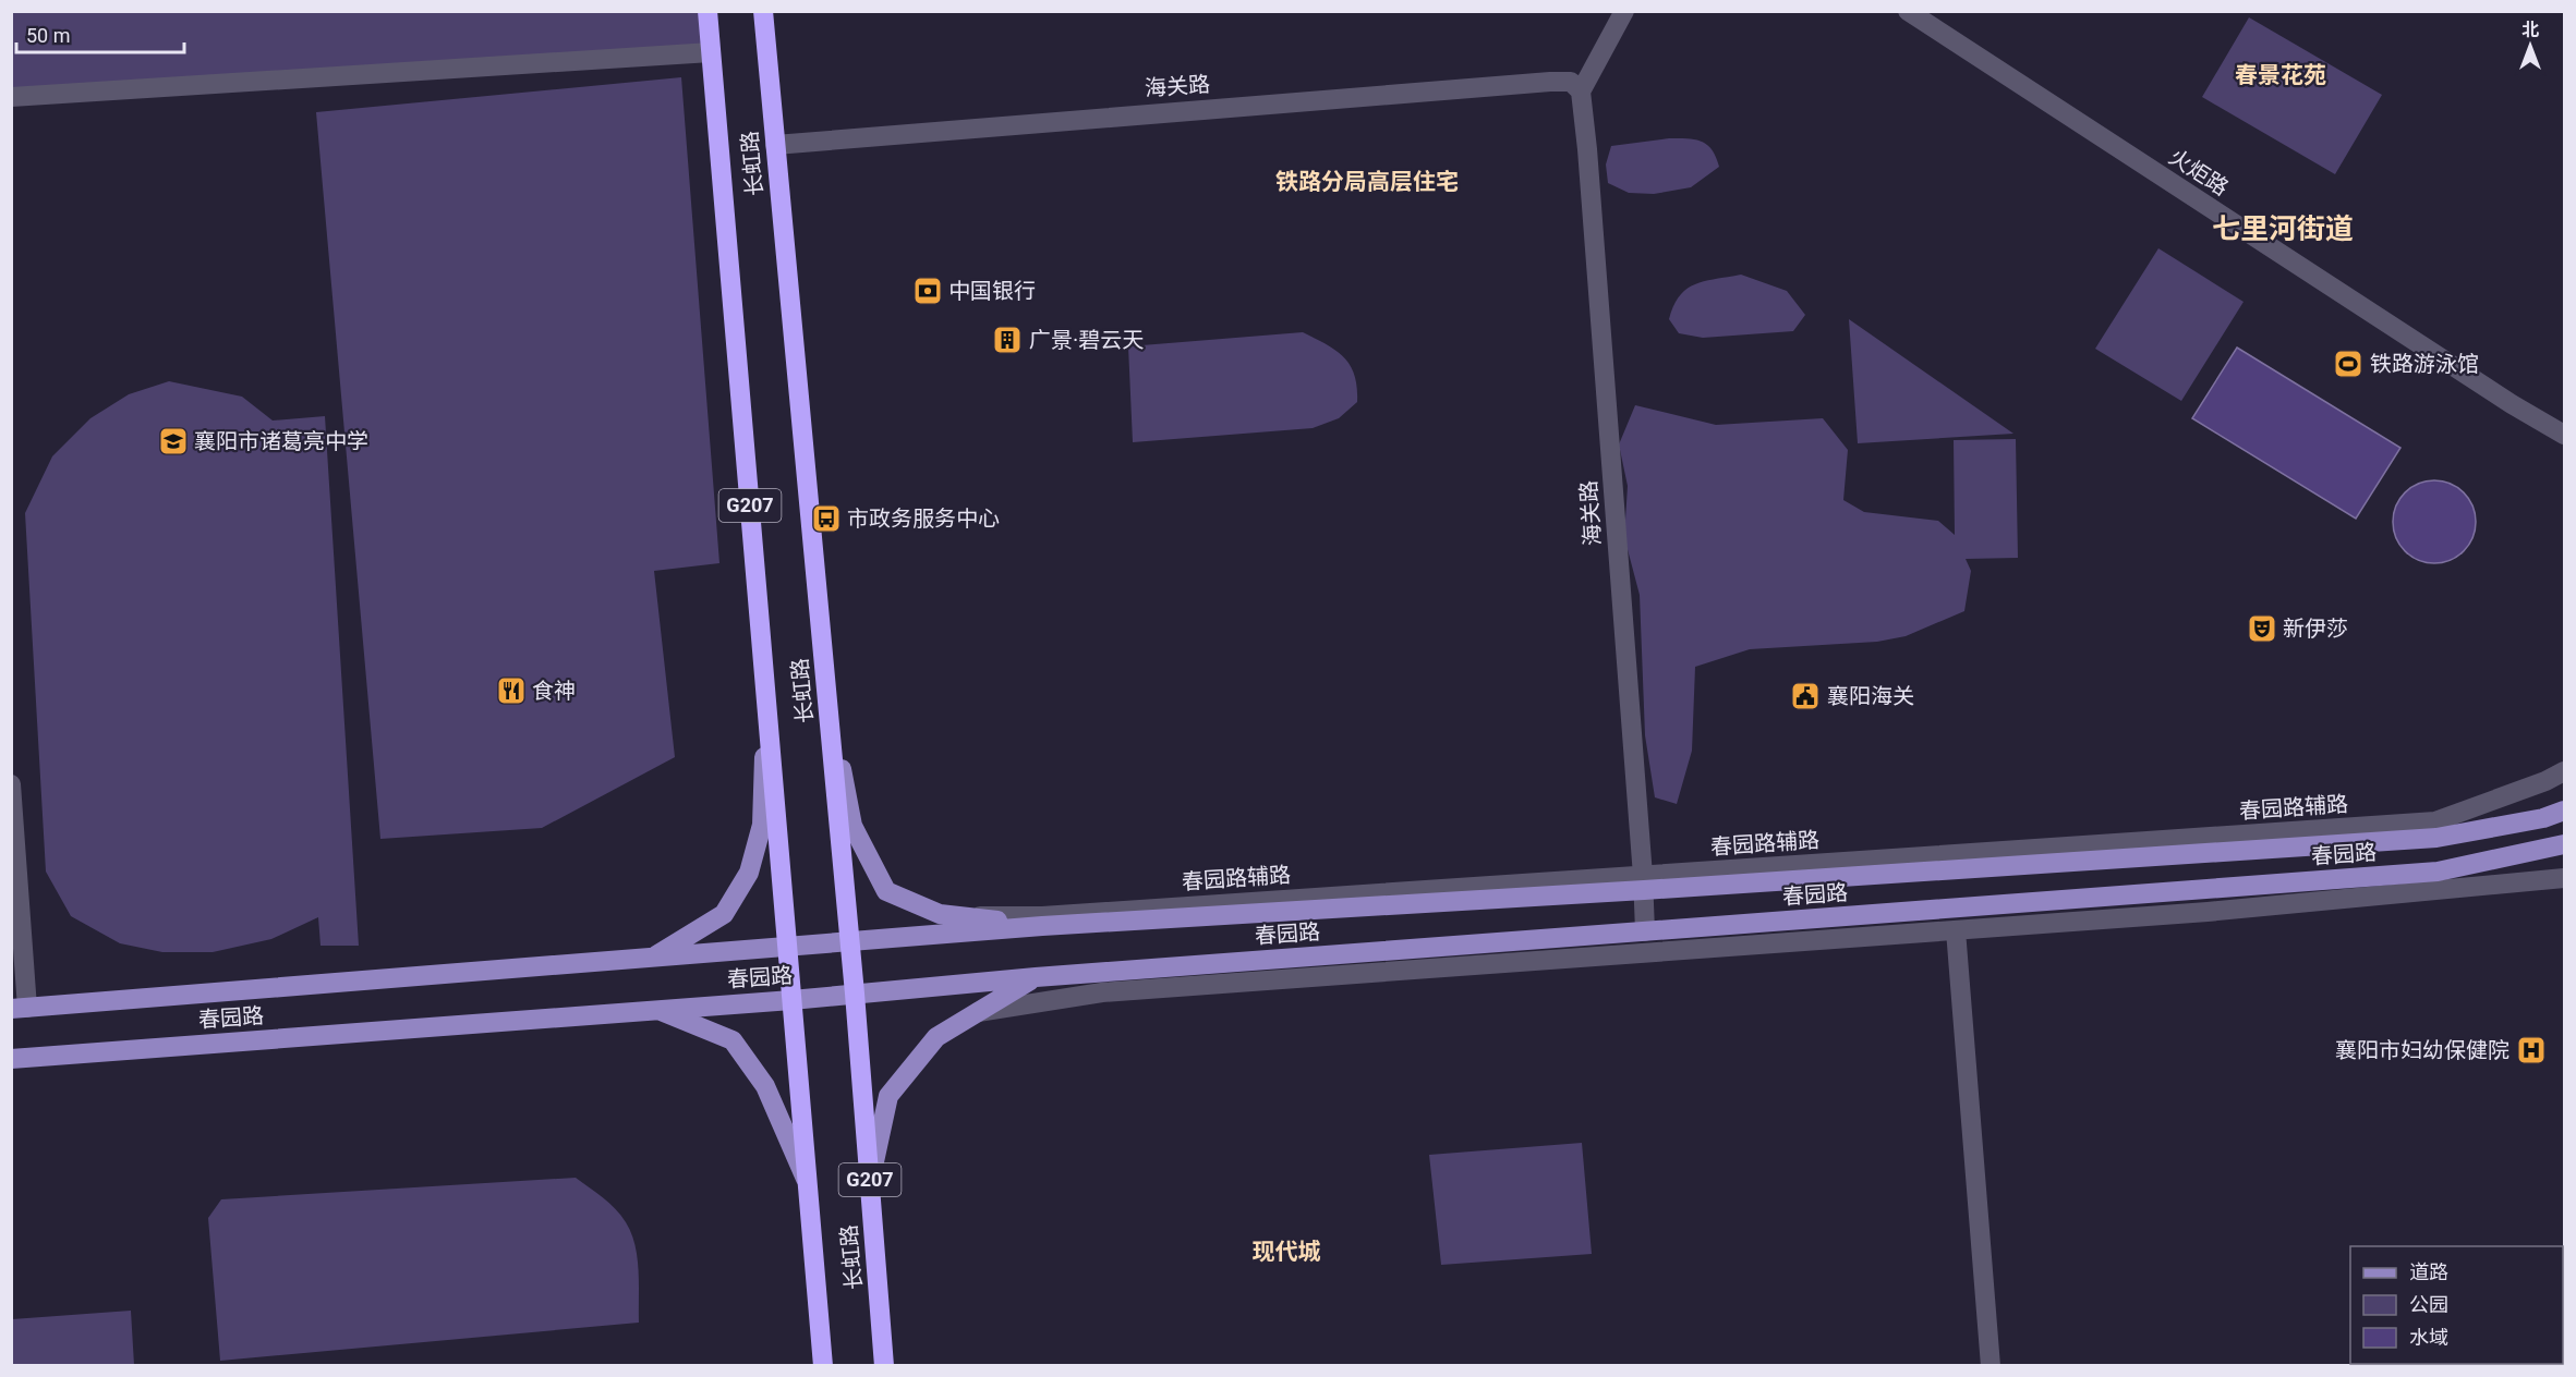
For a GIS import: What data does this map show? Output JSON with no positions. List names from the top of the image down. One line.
{"streets":{"highway":["长虹路","G207"],"main road":["春园路"],"street":["海关路","火炬路","春园路辅路"]},"crossings":[["海关路","长虹路"],["海关路","春园路辅路"],["海关路","春园路"],["长虹路","春园路"],["春园路辅路","春园路"]],"districts":["春景花苑","铁路分局高层住宅","七里河街道","现代城"],"places":{"bank":["中国银行"],"building":["广景·碧云天"],"sports":["铁路游泳馆"],"school or university":["襄阳市诸葛亮中学"],"bus stop":["市政务服务中心"],"theatre":["新伊莎"],"restaurant":["食神"],"public building":["襄阳海关"],"hospital":["襄阳市妇幼保健院"]},"legend":["道路","公园","水域"],"scale_bar":"50 m","north":"top"}
